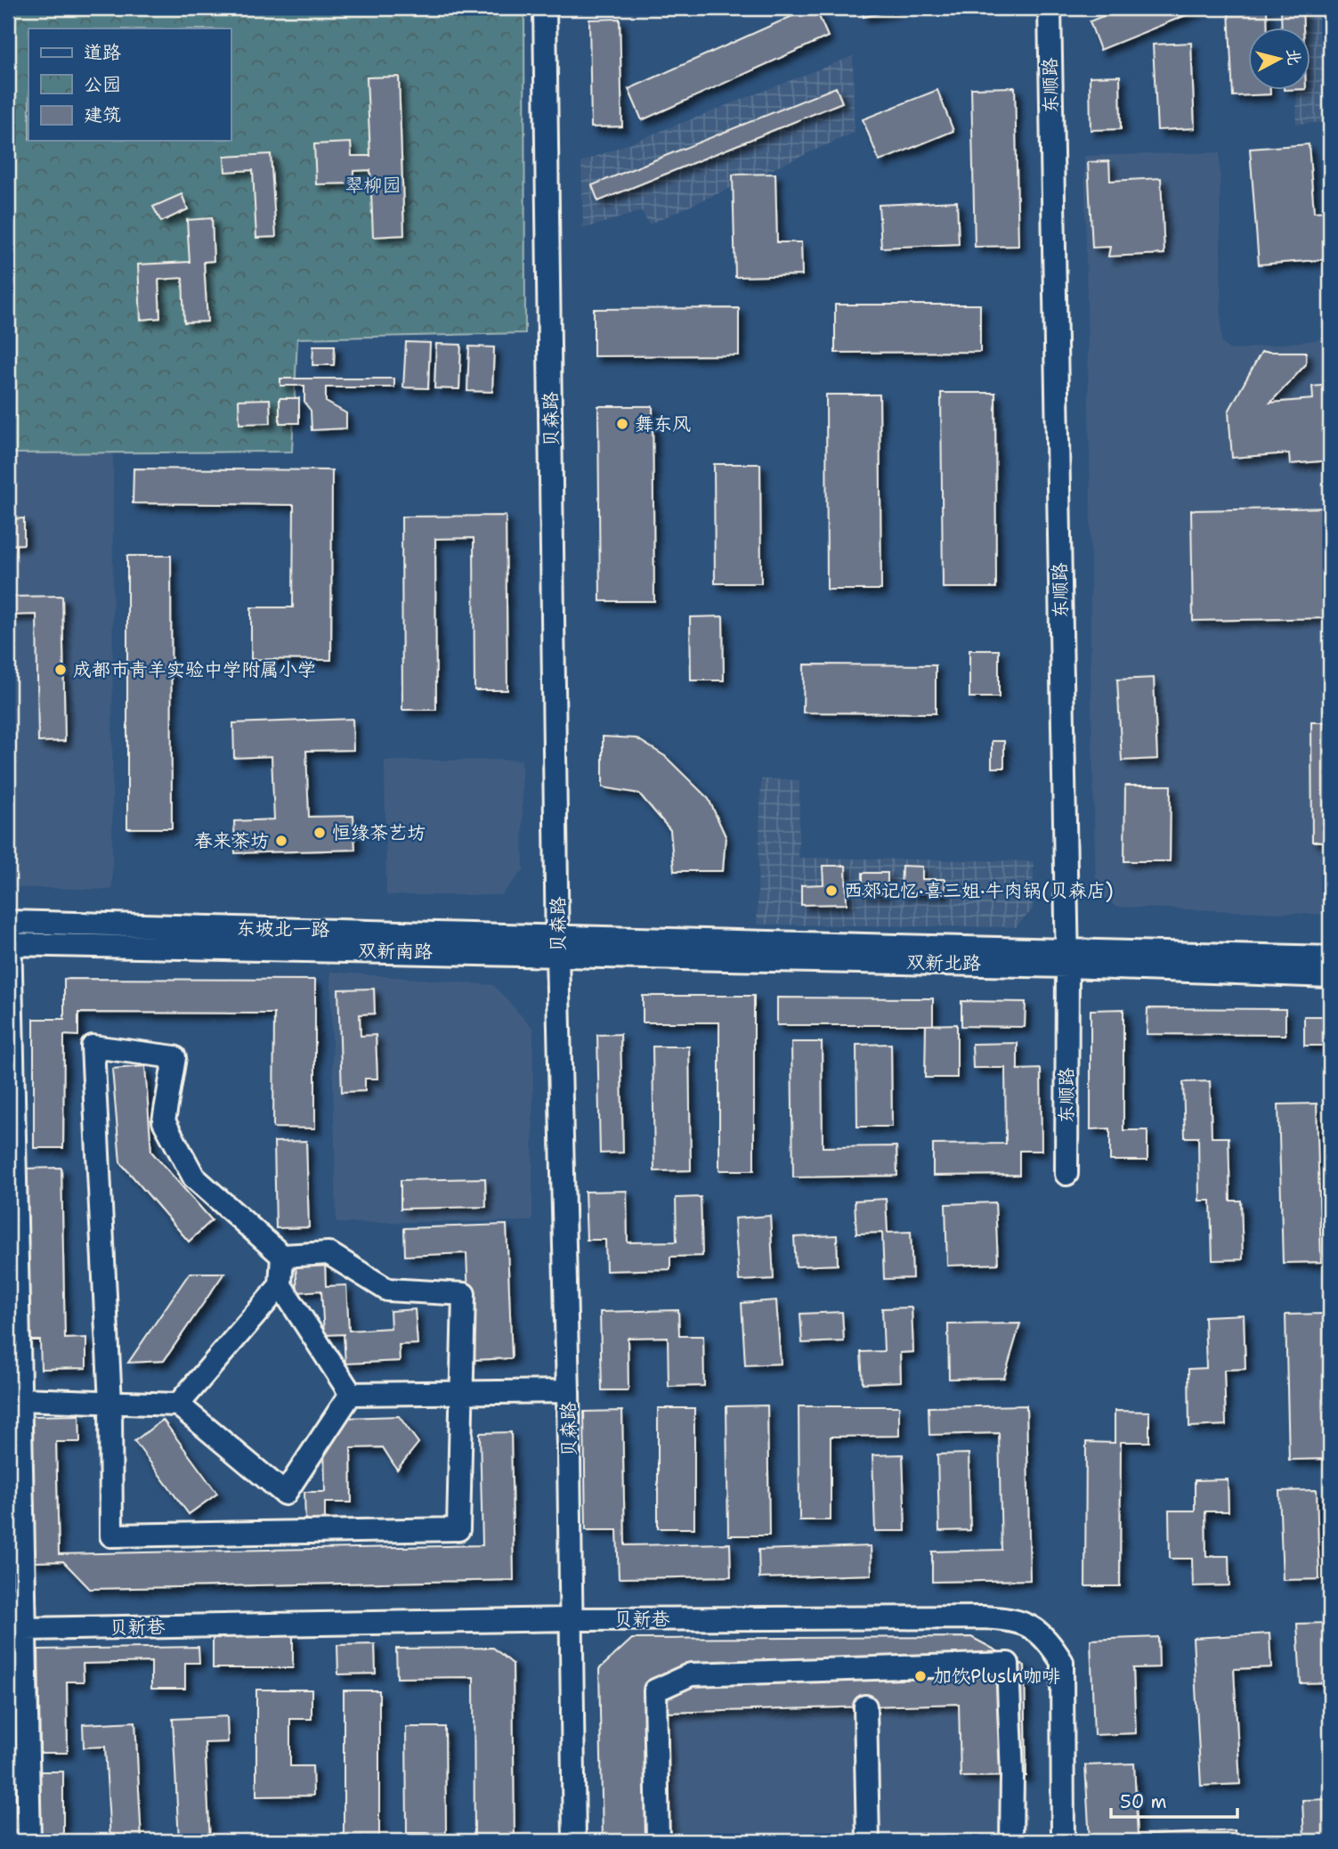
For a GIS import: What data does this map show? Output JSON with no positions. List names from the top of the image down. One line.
{"streets":{"street":["东顺路","贝森路","东坡北一路","双新南路","双新北路","贝新巷"]},"crossings":[["东顺路","双新北路"],["贝森路","东坡北一路"],["贝森路","双新南路"],["贝森路","双新北路"],["贝森路","贝新巷"],["东坡北一路","双新南路"],["东坡北一路","双新北路"],["双新南路","双新北路"]],"parks":["翠柳园"],"places":["舞东风","成都市青羊实验中学附属小学","恒缘茶艺坊","春来茶坊","西郊记忆·喜三姐·牛肉锅(贝森店)","加饮Plusln咖啡"],"legend":["道路","公园","建筑"],"scale_bar":"50 m","north":"right"}
